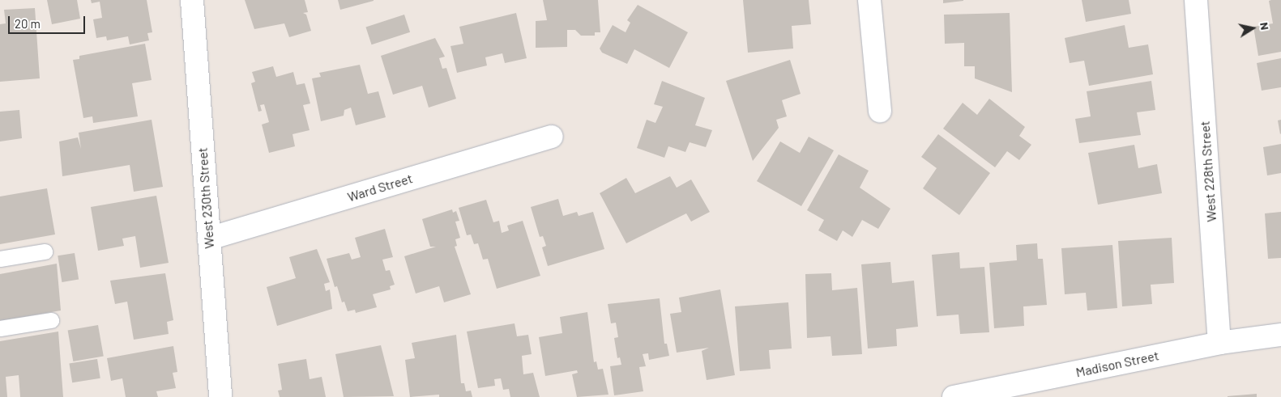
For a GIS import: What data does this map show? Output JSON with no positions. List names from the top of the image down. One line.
{"streets":{"street":["West 228th Street","Ward Street","West 230th Street","Madison Street"]},"crossings":[["West 228th Street","Madison Street"],["Ward Street","West 230th Street"]],"scale_bar":"20 m","north":"right"}
